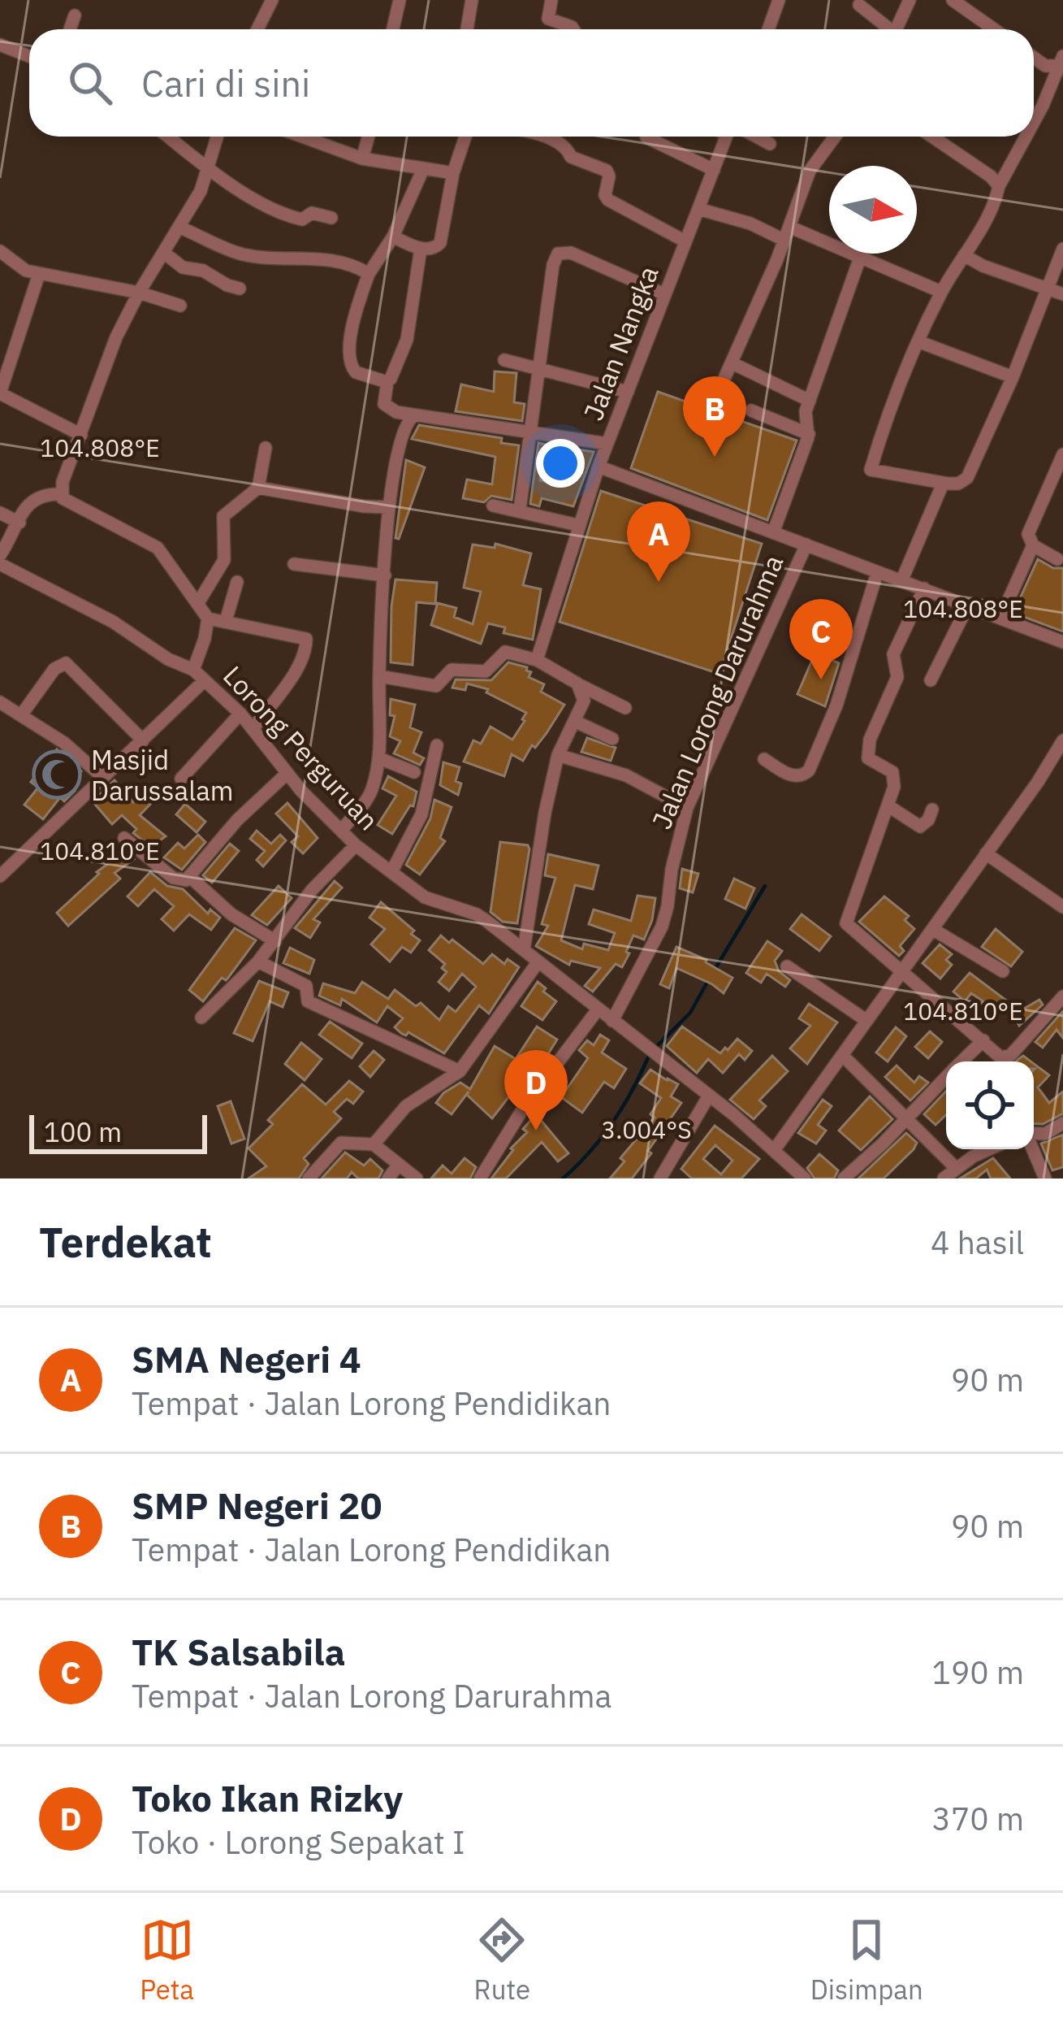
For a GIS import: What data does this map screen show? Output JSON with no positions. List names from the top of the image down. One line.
{"streets":{"street":["Jalan Nangka","Jalan Lorong Darurahma","Lorong Perguruan"]},"crossings":[["Jalan Lorong Darurahma","Lorong Perguruan"]],"places":{"mosque":["Masjid Darussalam"]},"scale_bar":"100 m","north":"right","page":{"search":"Cari di sini","pins":["B","A","C","D"],"scale":"100 m","heading":["Terdekat","4 hasil"],"list":[{"mark":"A","name":"SMA Negeri 4","note":"Tempat · Jalan Lorong Pendidikan","value":"90 m"},{"mark":"B","name":"SMP Negeri 20","note":"Tempat · Jalan Lorong Pendidikan","value":"90 m"},{"mark":"C","name":"TK Salsabila","note":"Tempat · Jalan Lorong Darurahma","value":"190 m"},{"mark":"D","name":"Toko Ikan Rizky","note":"Toko · Lorong Sepakat I","value":"370 m"}],"nav":["Peta","Rute","Disimpan"]},"coordinates":["104.808°E","104.810°E","3.004°S"]}
